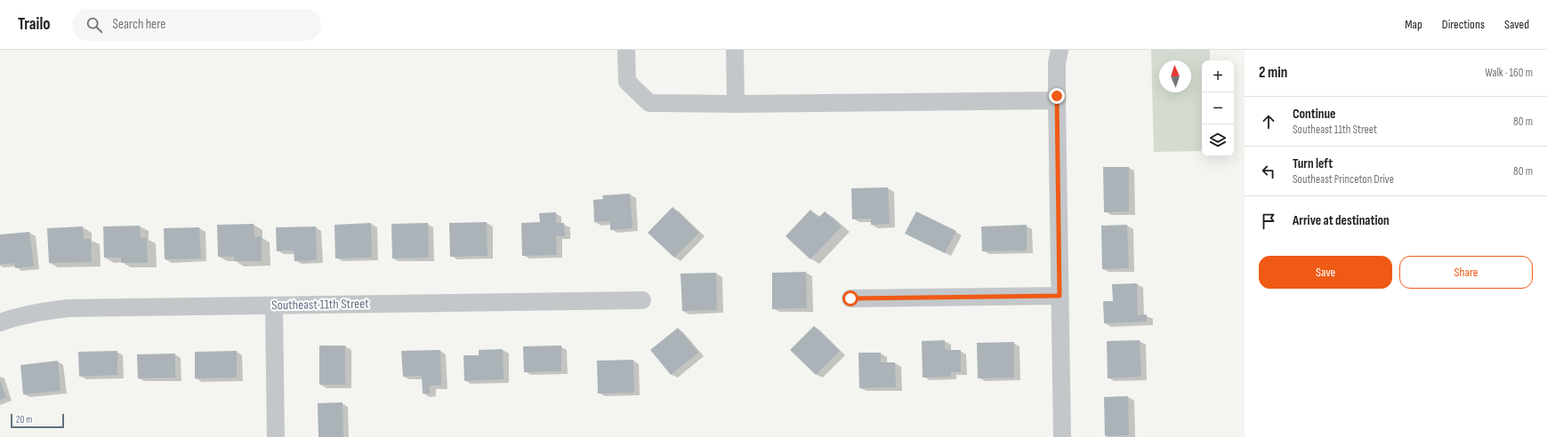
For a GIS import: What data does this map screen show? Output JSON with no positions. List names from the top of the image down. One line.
{"streets":{"street":["Southeast 11th Street"]},"scale_bar":"20 m","north":"top","page":{"header":"Trailo","search":"Search here","nav":["Map","Directions","Saved"],"heading":["2 min","Walk · 160 m"],"map_buttons":["+","−"],"list":[["Continue","Southeast 11th Street","80 m"],["Turn left","Southeast Princeton Drive","80 m"],"Arrive at destination"],"buttons":["Save","Share"],"scale":"20 m"}}
